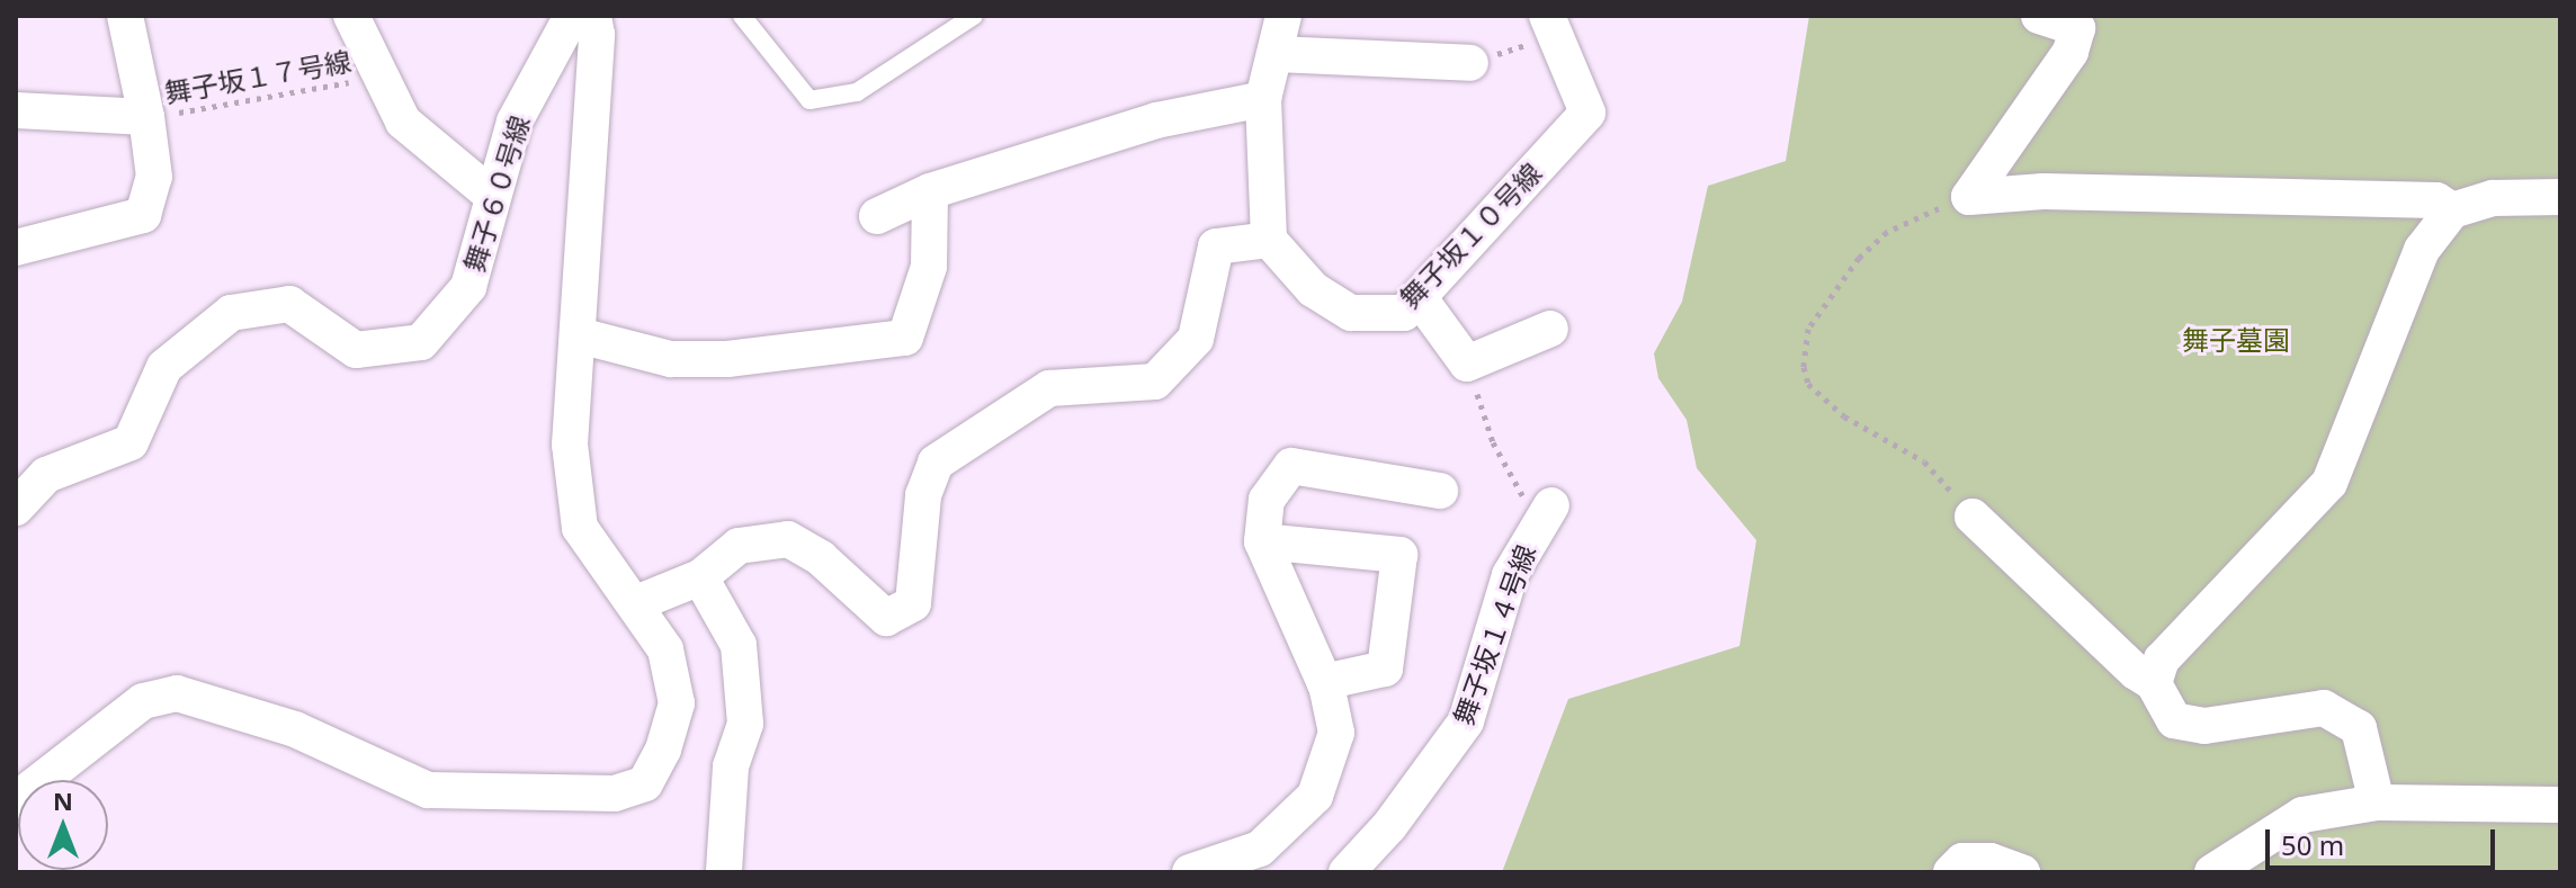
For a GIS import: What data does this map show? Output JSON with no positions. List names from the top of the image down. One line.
{"streets":{"street":["舞子６０号線","舞子坂１０号線","舞子坂１４号線"],"path":["舞子坂１７号線"]},"parks":["舞子墓園"],"scale_bar":"50 m","north":"top"}
